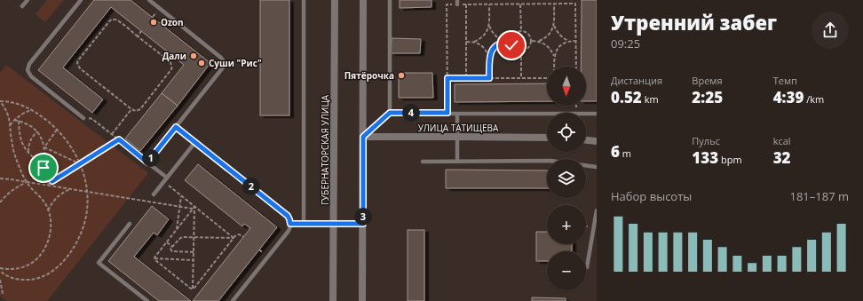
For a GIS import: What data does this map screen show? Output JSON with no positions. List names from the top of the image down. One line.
{"streets":{"street":["УЛИЦА ТАТИЩЕВА","ГУБЕРНАТОРСКАЯ УЛИЦА"]},"places":["Ozon","Дали","Суши \"Рис\"","Пятёрочка"],"north":"bottom","page":{"heading":["Утренний забег","09:25"],"stats":[["Дистанция","0.52 km"],["Время","2:25"],["Темп","4:39 /km"],["6 m"],["Пульс","133 bpm"],["kcal","32"]],"map_buttons":["+","−"],"pins":["4","1","2","3"],"chart":["Набор высоты","181–187 m"]}}
